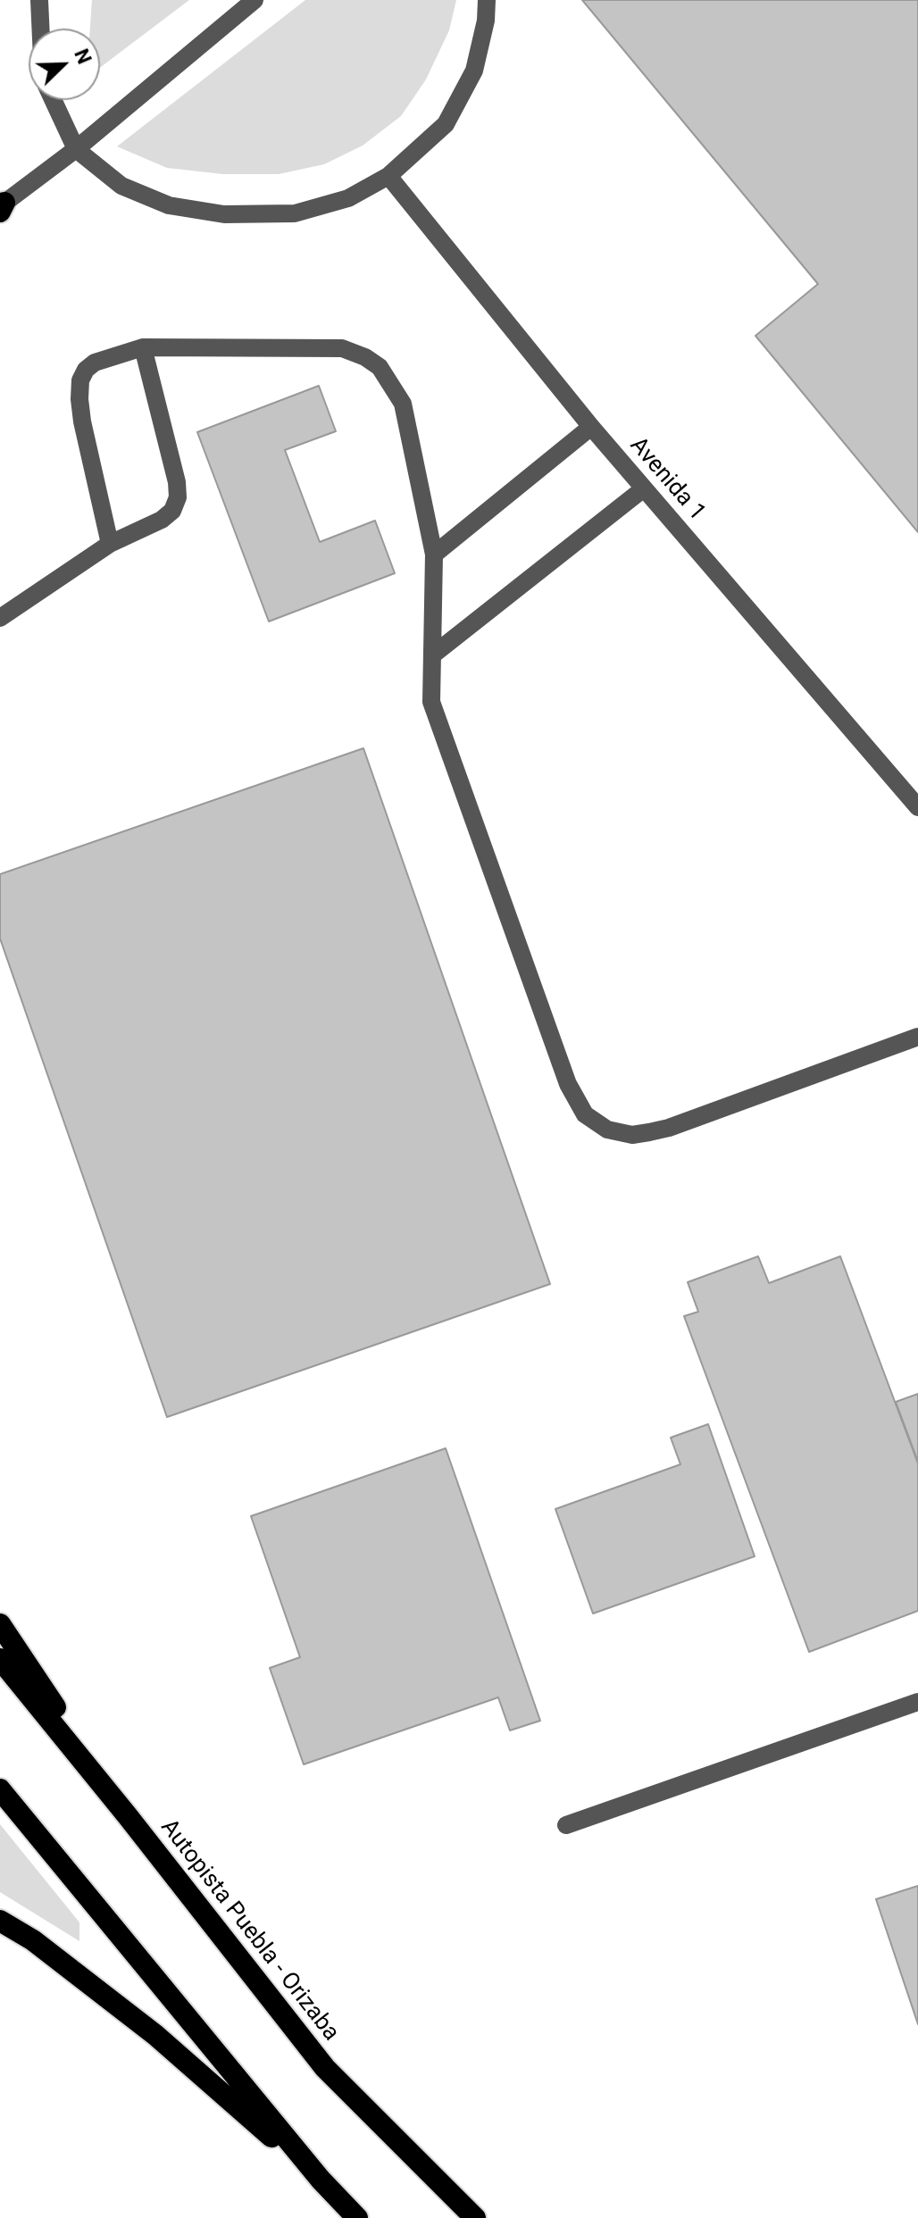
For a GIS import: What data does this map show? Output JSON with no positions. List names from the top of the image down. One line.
{"streets":{"highway":["Autopista Puebla - Orizaba"],"street":["Avenida 1"]},"north":"top right"}
